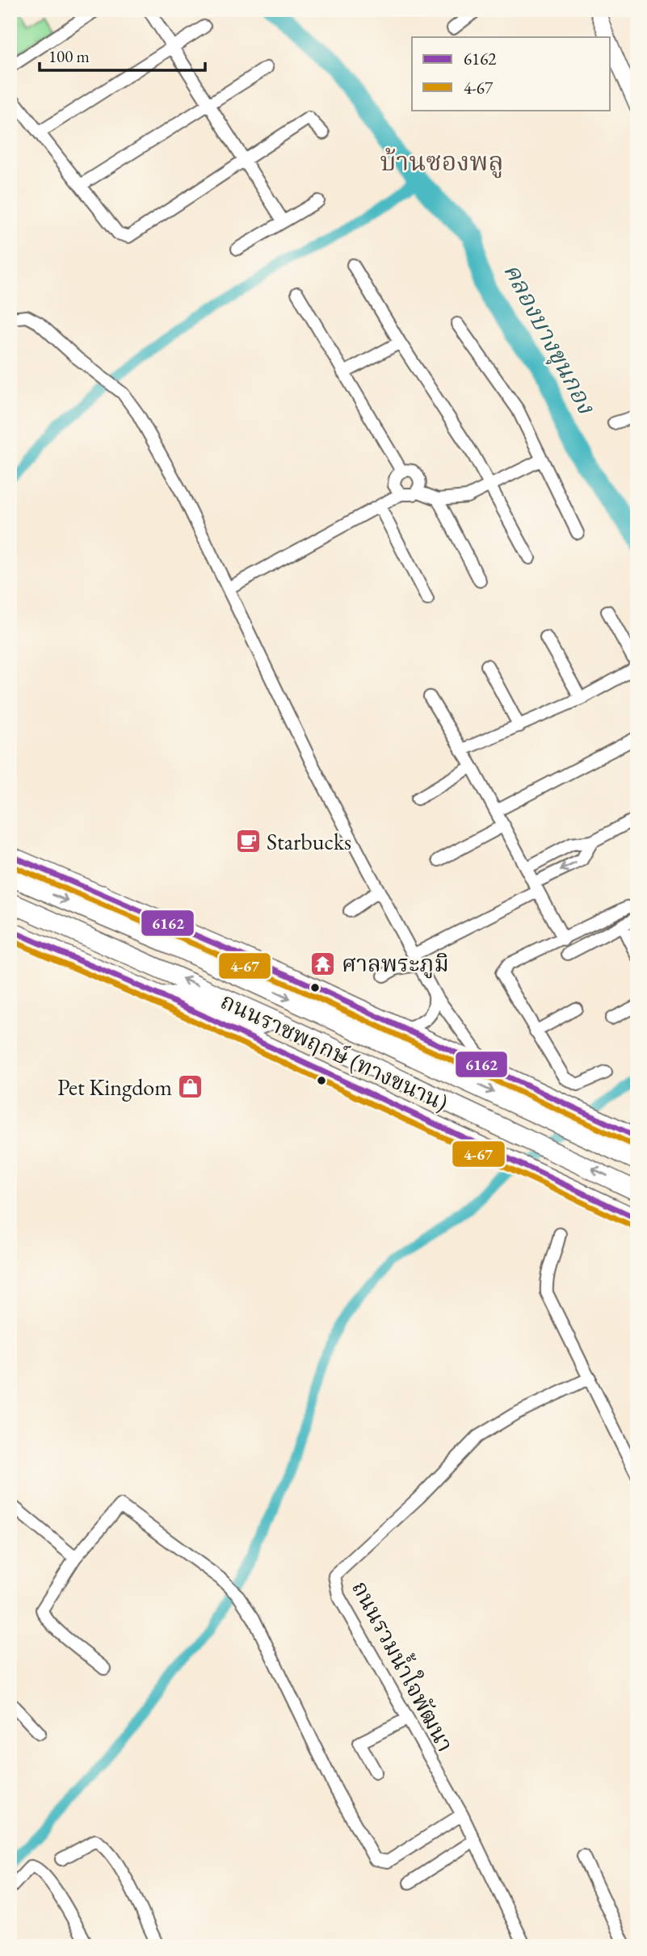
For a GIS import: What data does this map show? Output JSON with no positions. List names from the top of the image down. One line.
{"streets":{"main road":["ถนนราชพฤกษ์ (ทางขนาน)"],"street":["ถนนรวมน้ำใจพัฒนา"]},"districts":["บ้านซองพลู"],"water":["คลองบางขุนกอง"],"places":{"cafe":["Starbucks"],"temple":["ศาลพระภูมิ"],"shop":["Pet Kingdom"]},"lines":["transit line 6162","transit line 4-67"],"legend":["6162","4-67"],"scale_bar":"100 m"}
